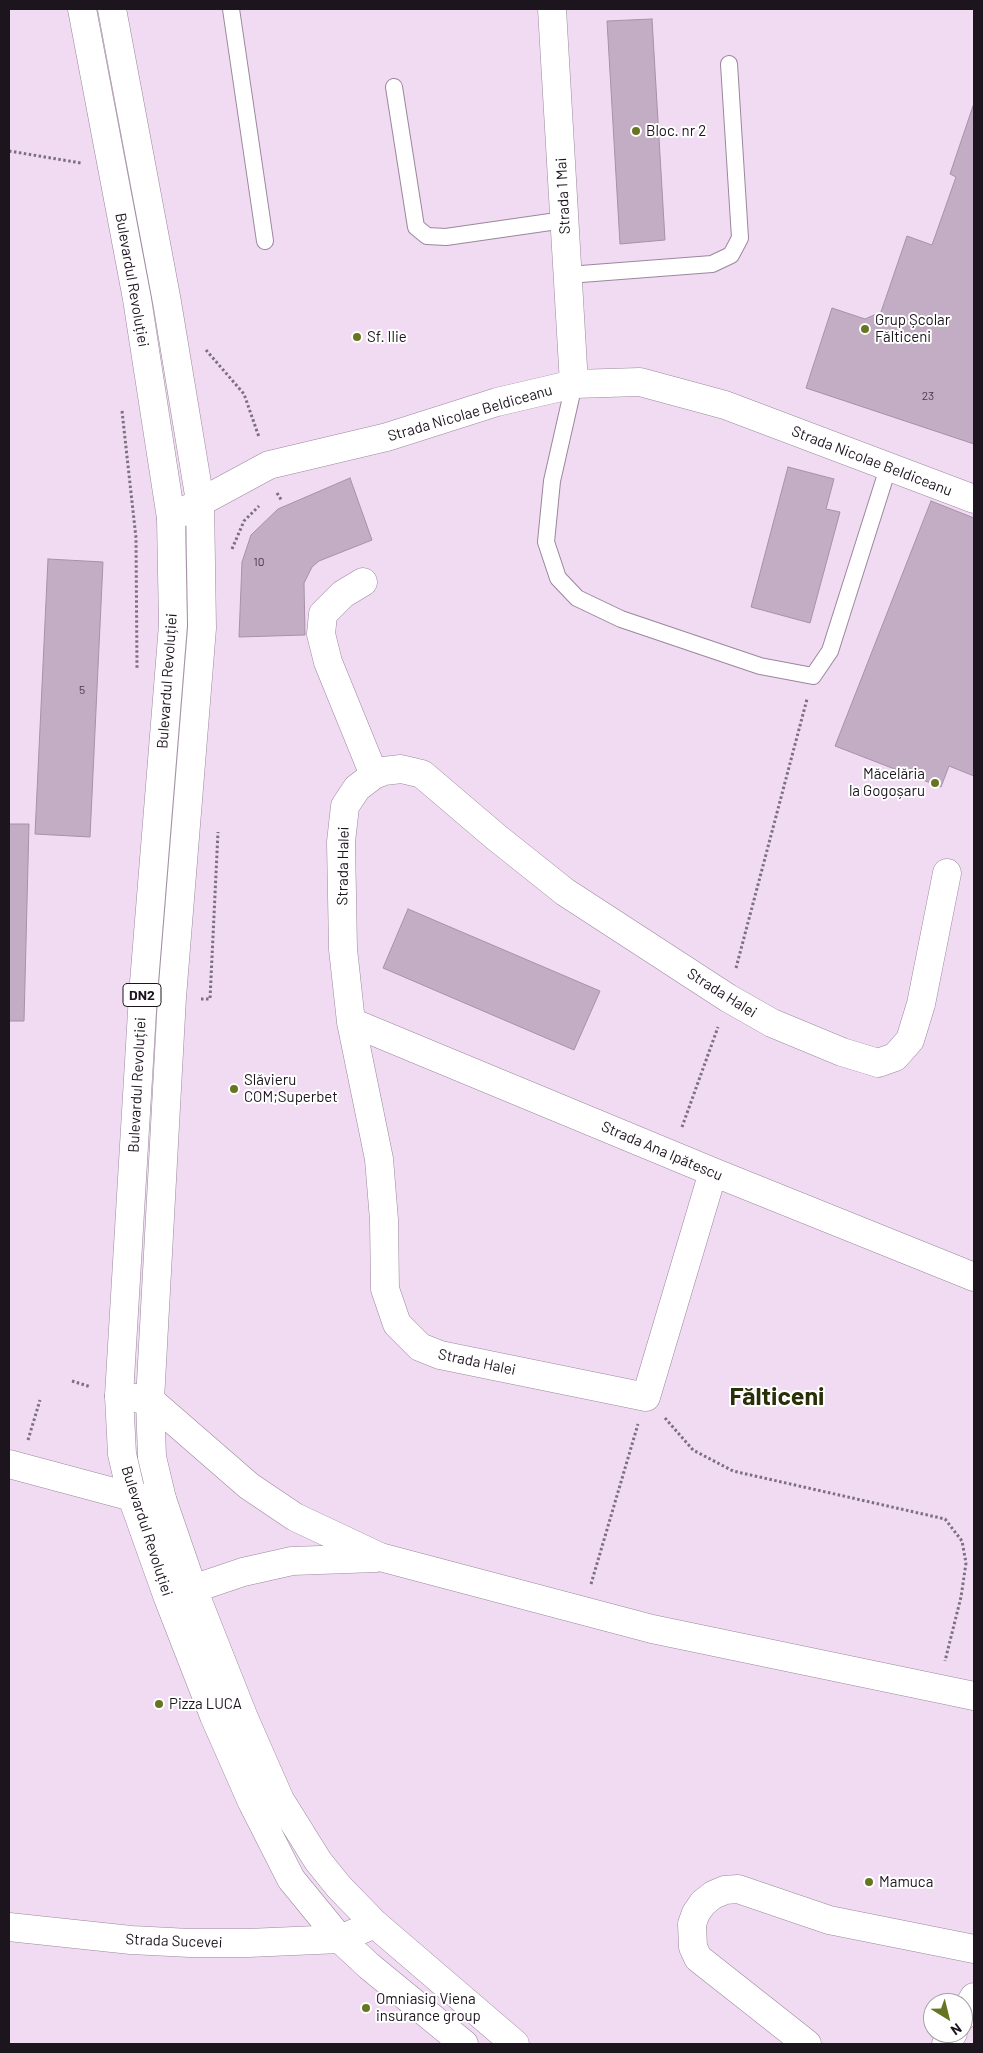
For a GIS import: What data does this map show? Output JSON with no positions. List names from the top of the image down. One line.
{"streets":{"street":["Strada 1 Mai","Bulevardul Revoluției","Strada Nicolae Beldiceanu","Strada Halei","DN2","Strada Ana Ipătescu","Strada Sucevei"]},"crossings":[["Strada 1 Mai","Strada Nicolae Beldiceanu"],["Bulevardul Revoluției","Strada Nicolae Beldiceanu"],["Bulevardul Revoluției","DN2"],["Bulevardul Revoluției","Strada Sucevei"],["Strada Halei","Strada Ana Ipătescu"],["DN2","Strada Sucevei"]],"districts":["Fălticeni"],"places":["Bloc. nr 2","Grup Școlar Fălticeni","Sf. Ilie","Măcelăria la Gogoșaru","Slăvieru COM;Superbet","Pizza LUCA","Mamuca","Omniasig Viena insurance group"],"house_numbers":["23","10","5"],"north":"bottom right"}
